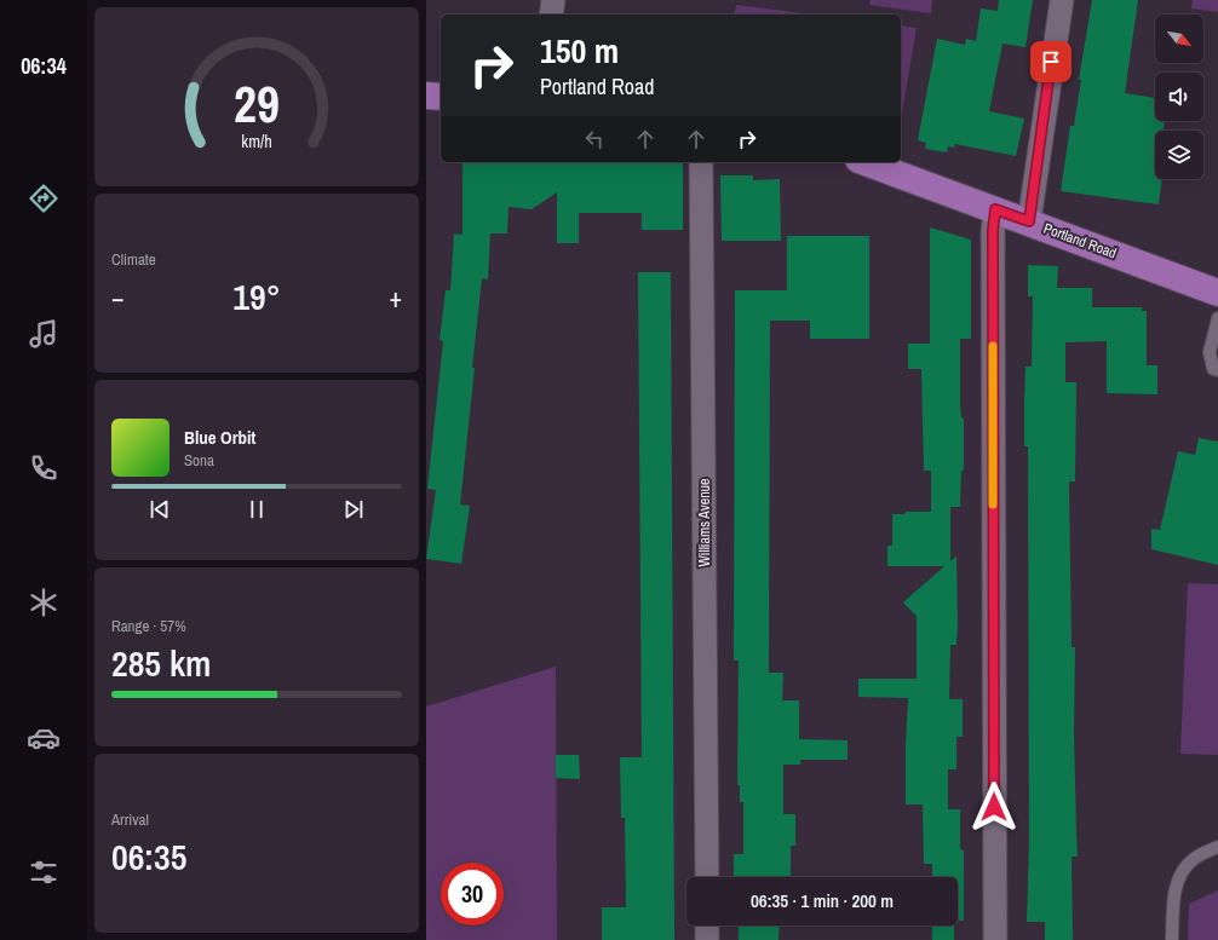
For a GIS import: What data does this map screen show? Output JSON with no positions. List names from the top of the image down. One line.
{"streets":{"highway":["Portland Road"],"street":["Williams Avenue"]},"north":"bottom right","page":{"tabs":"06:34","turn":["150 m","Portland Road"],"tile":["Climate",["Range · 57%","285 km"],["Arrival","06:35"]],"heat":["−","19°","+"],"song":["Blue Orbit","Sona"],"limit":"30","trip":"06:35 · 1 min · 200 m","gauge":["29","km/h"]}}
